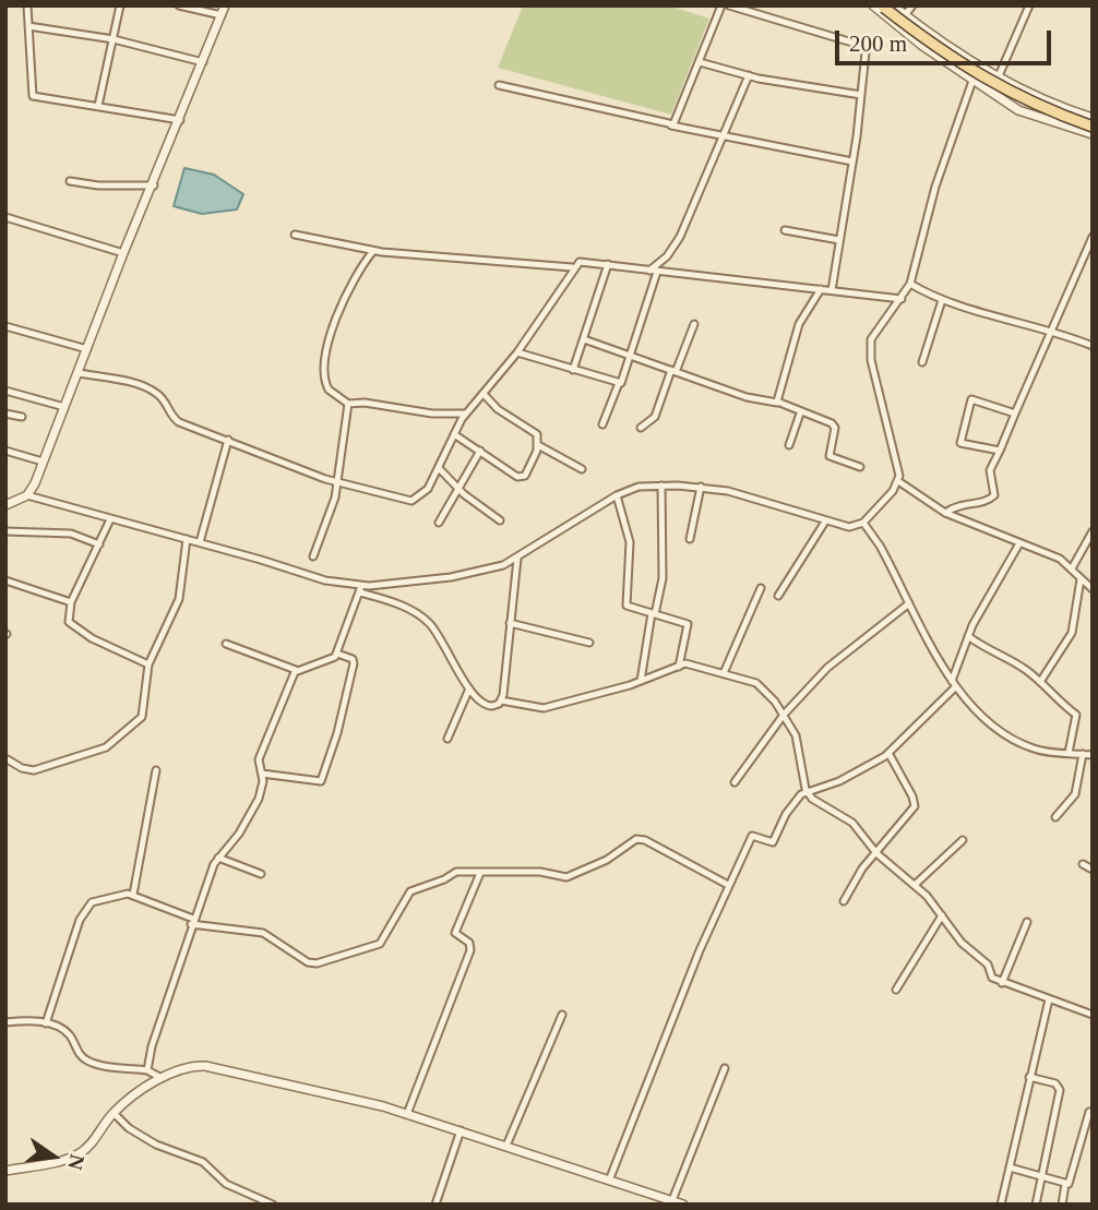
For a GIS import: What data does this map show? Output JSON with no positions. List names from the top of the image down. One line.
{"scale_bar":"200 m","north":"right"}
